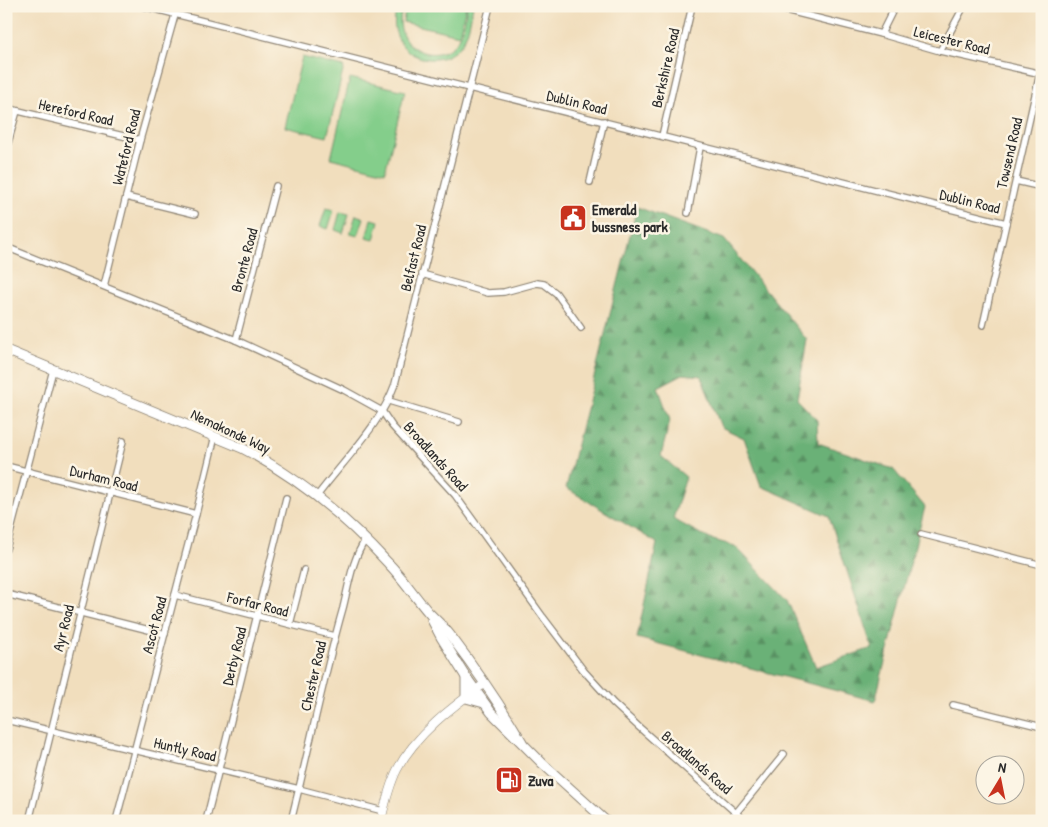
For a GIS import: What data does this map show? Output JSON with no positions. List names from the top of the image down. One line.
{"streets":{"highway":["Nemakonde Way"],"street":["Leicester Road","Berkshire Road","Dublin Road","Hereford Road","Wateford Road","Towsend Road","Belfast Road","Bronte Road","Broadlands Road","Durham Road","Forfar Road","Ascot Road","Ayr Road","Derby Road","Chester Road","Huntly Road"]},"crossings":[["Leicester Road","Towsend Road"],["Berkshire Road","Dublin Road"],["Dublin Road","Wateford Road"],["Dublin Road","Towsend Road"],["Dublin Road","Belfast Road"],["Hereford Road","Wateford Road"],["Wateford Road","Broadlands Road"],["Belfast Road","Nemakonde Way"],["Belfast Road","Broadlands Road"],["Bronte Road","Broadlands Road"],["Nemakonde Way","Ascot Road"],["Nemakonde Way","Chester Road"],["Durham Road","Ascot Road"],["Durham Road","Ayr Road"],["Forfar Road","Ascot Road"],["Forfar Road","Derby Road"],["Forfar Road","Chester Road"],["Ascot Road","Huntly Road"],["Ayr Road","Huntly Road"],["Derby Road","Huntly Road"],["Chester Road","Huntly Road"]],"places":{"public building":["Emerald bussness park"],"fuel station":["Zuva"]},"north":"top"}
